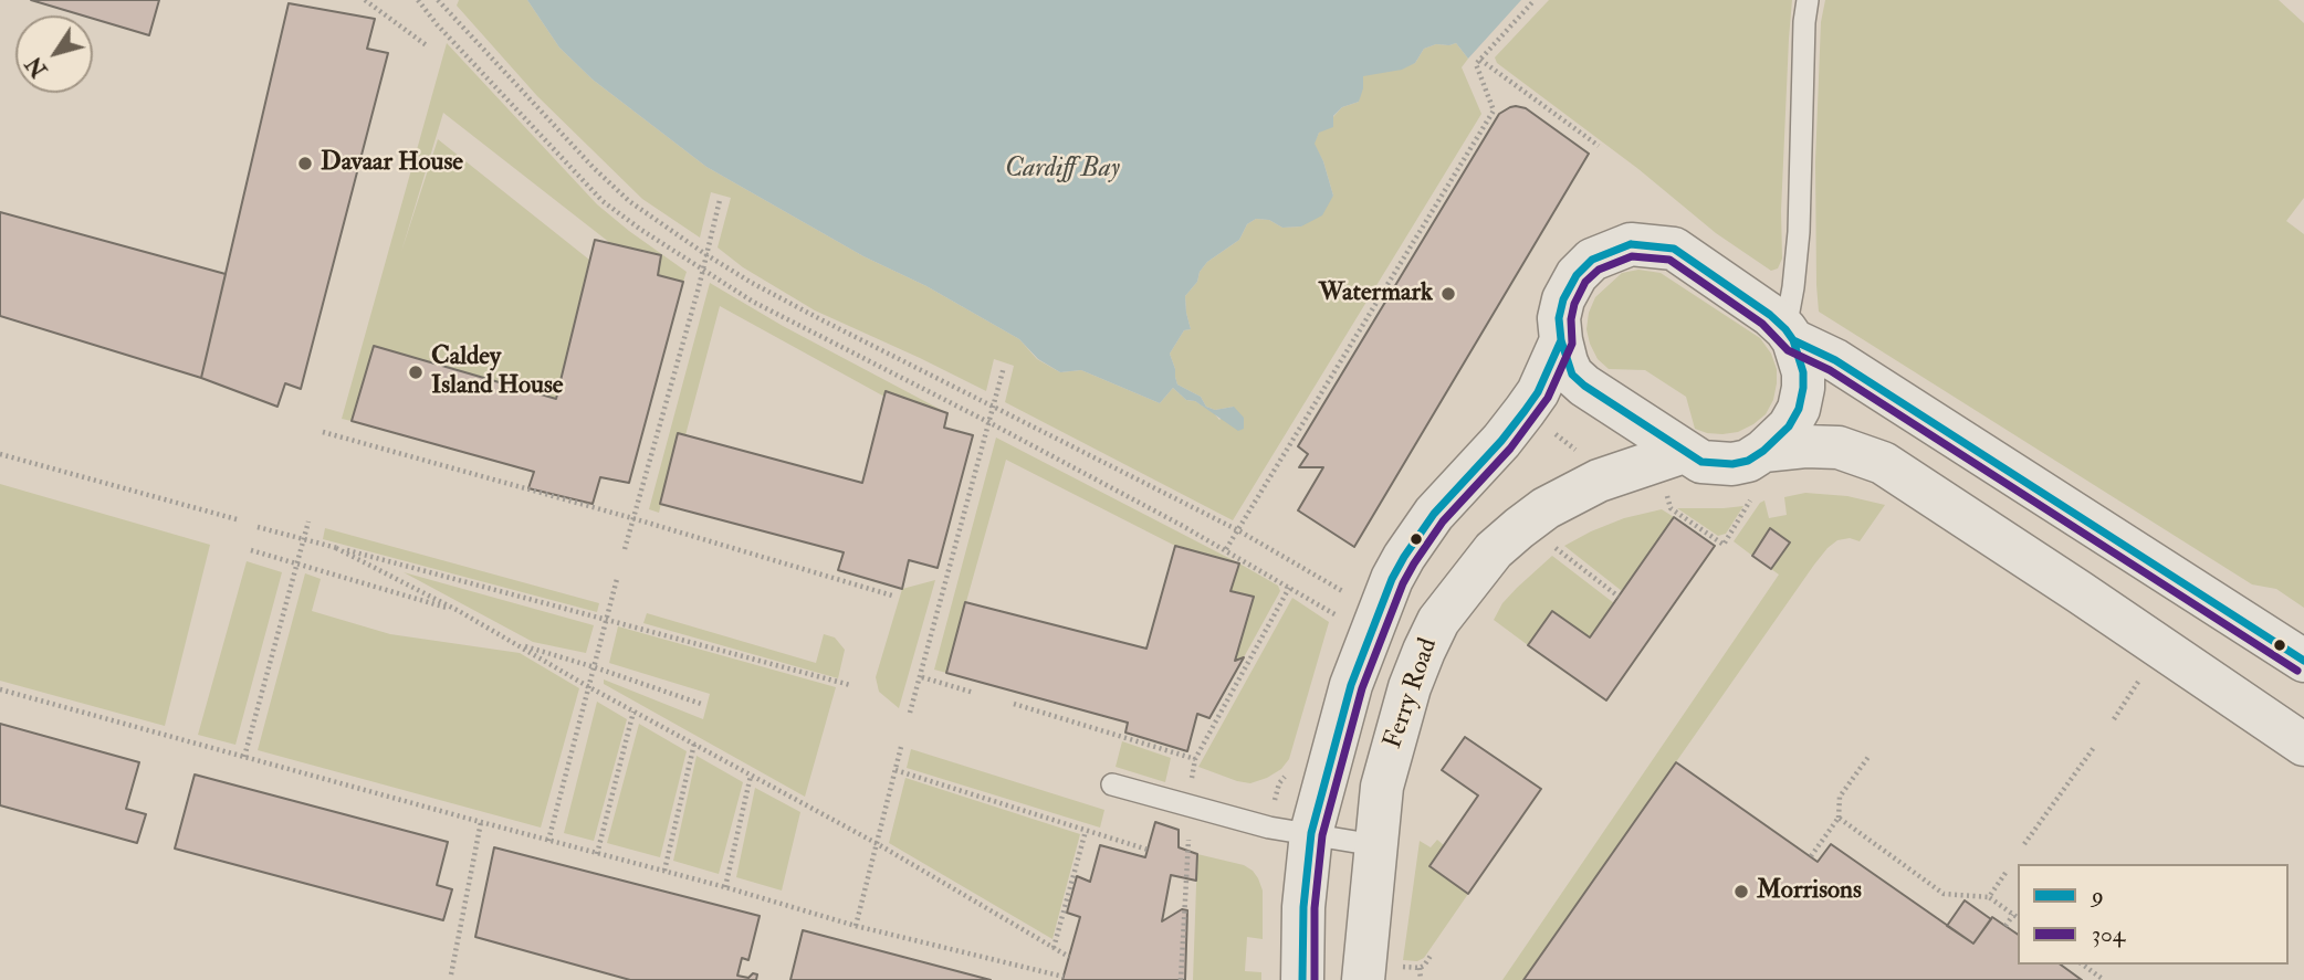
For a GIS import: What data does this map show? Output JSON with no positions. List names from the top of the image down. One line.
{"streets":{"street":["Ferry Road"]},"water":["Cardiff Bay"],"places":["Davaar House","Watermark","Caldey Island House","Morrisons"],"lines":["transit line 9","transit line 304"],"legend":["9","304"],"north":"bottom left"}
